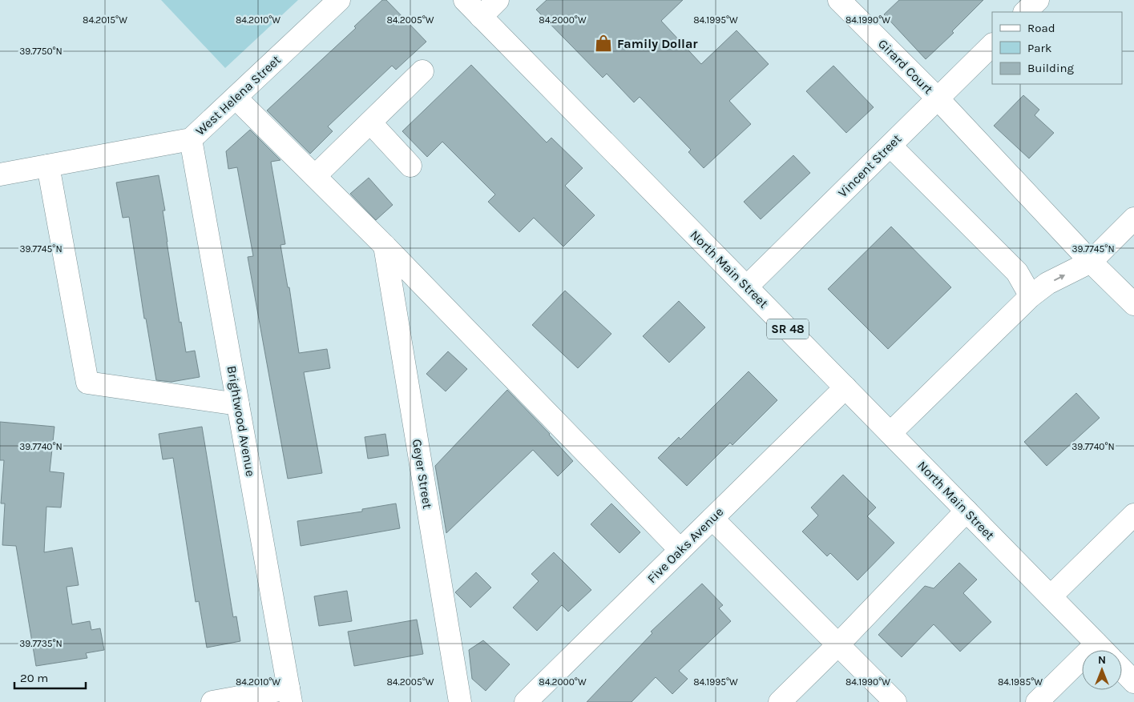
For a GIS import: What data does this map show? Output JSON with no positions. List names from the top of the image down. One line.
{"streets":{"street":["Girard Court","West Helena Street","Vincent Street","North Main Street","SR 48","Brightwood Avenue","Geyer Street","Five Oaks Avenue"]},"crossings":[["Girard Court","Vincent Street"],["West Helena Street","Brightwood Avenue"],["Vincent Street","North Main Street"],["North Main Street","Five Oaks Avenue"]],"places":{"shop":["Family Dollar"]},"legend":["Road","Park","Building"],"scale_bar":"20 m","north":"top","coordinates":["84.2015°W","84.2010°W","84.2005°W","84.2000°W","84.1995°W","84.1990°W","39.7750°N","39.7745°N","39.7740°N","39.7735°N","84.1985°W"]}
